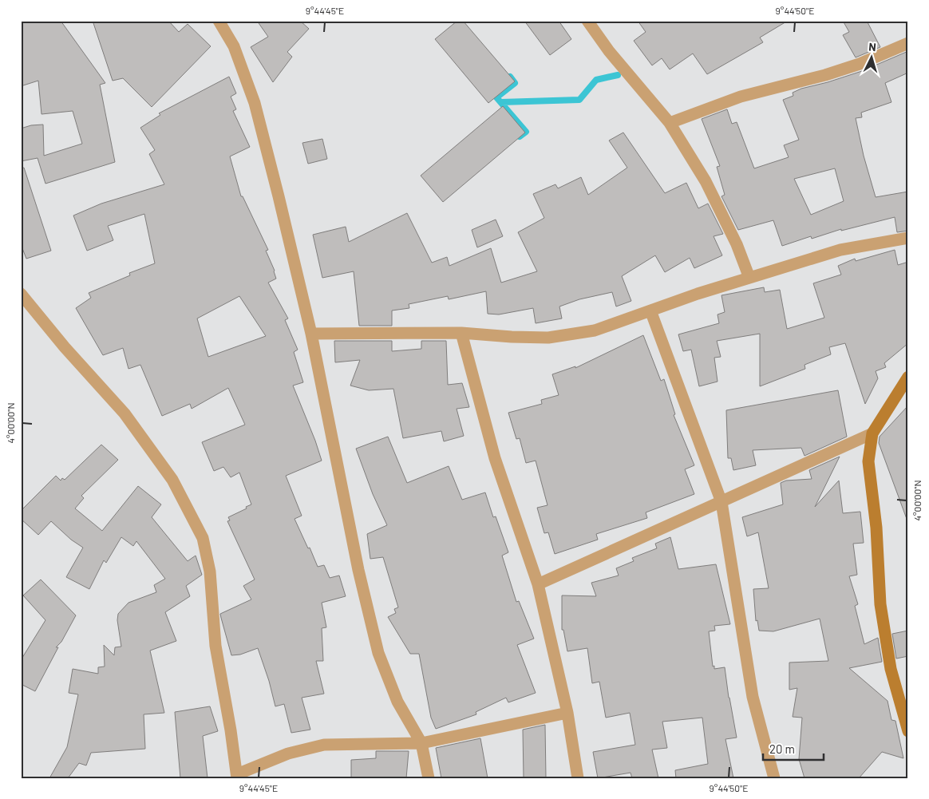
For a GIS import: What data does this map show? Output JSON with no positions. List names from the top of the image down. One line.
{"scale_bar":"20 m","north":"top","coordinates":["9°44'45\"E","9°44'50\"E","4°00'00\"N"]}
